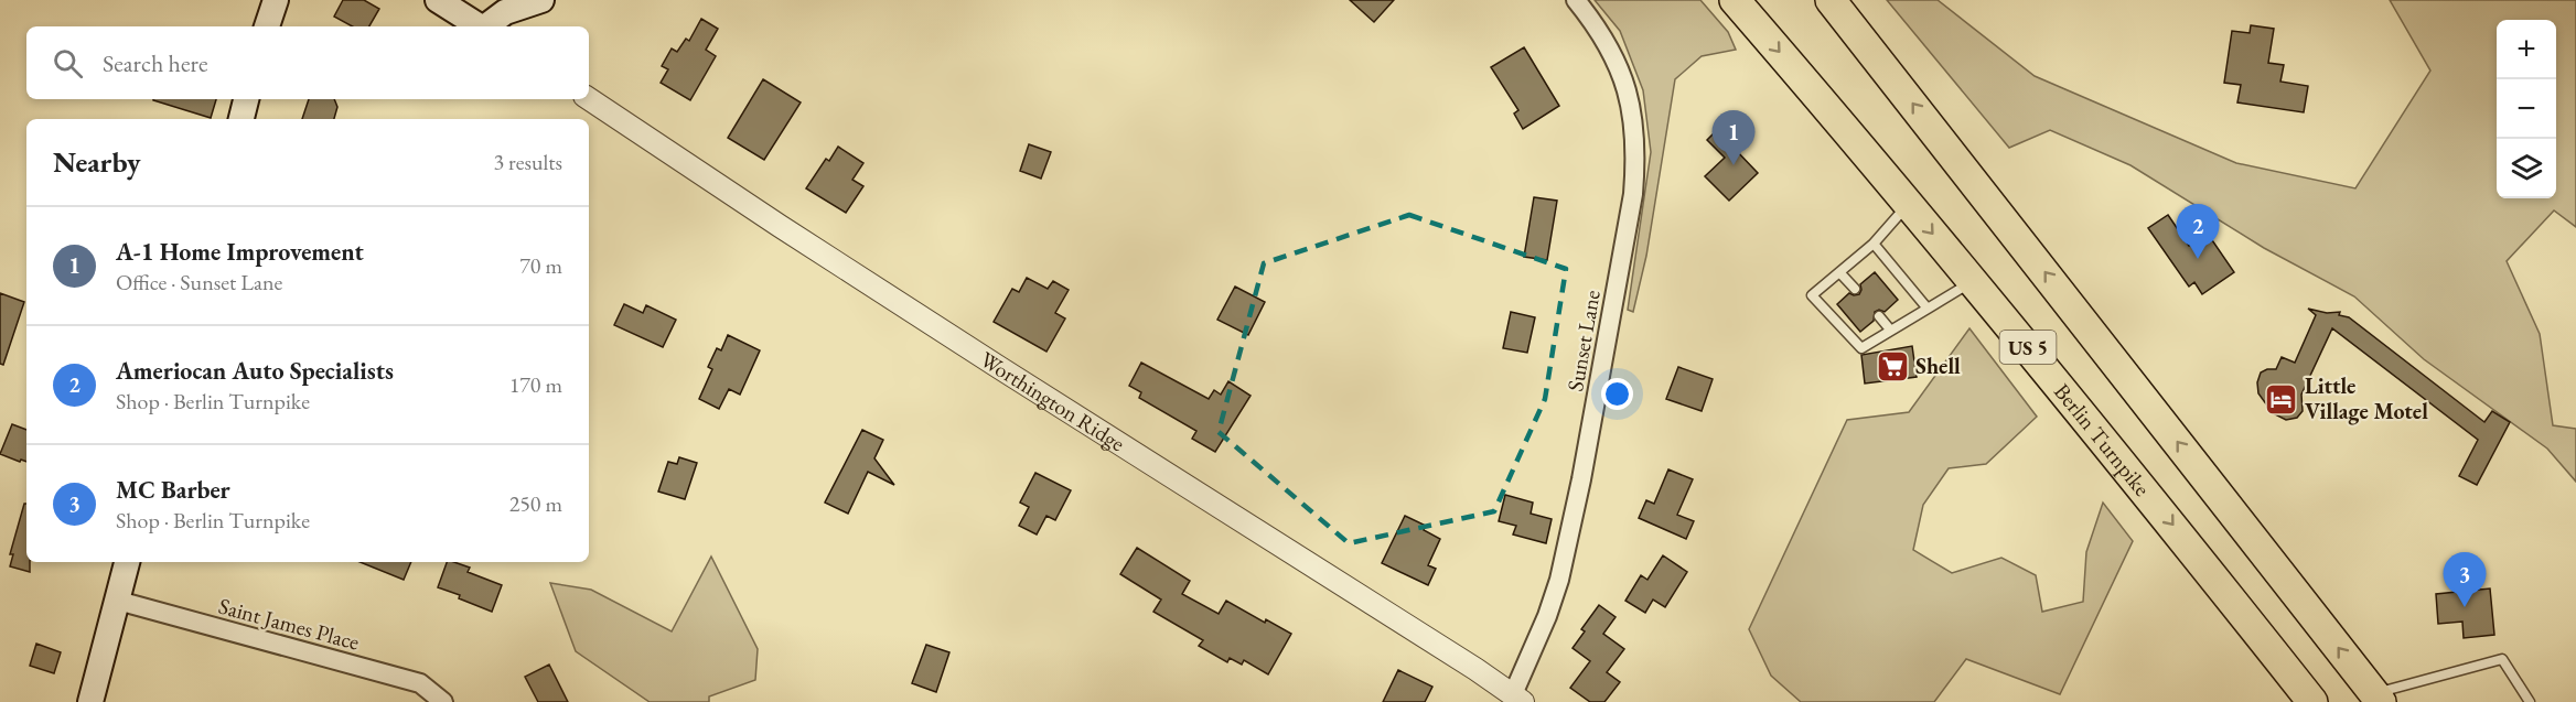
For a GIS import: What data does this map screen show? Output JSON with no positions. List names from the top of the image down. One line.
{"streets":{"highway":["US 5","Berlin Turnpike"],"street":["Sunset Lane","Worthington Ridge","Saint James Place"]},"crossings":[["Sunset Lane","Worthington Ridge"]],"places":{"supermarket":["Shell"],"hotel":["Little Village Motel"]},"page":{"map_buttons":["+","−"],"search":"Search here","pins":["1","2","3"],"heading":["Nearby","3 results"],"list":[{"mark":"1","name":"A-1 Home Improvement","note":"Office · Sunset Lane","value":"70 m"},{"mark":"2","name":"Ameriocan Auto Specialists","note":"Shop · Berlin Turnpike","value":"170 m"},{"mark":"3","name":"MC Barber","note":"Shop · Berlin Turnpike","value":"250 m"}]}}
